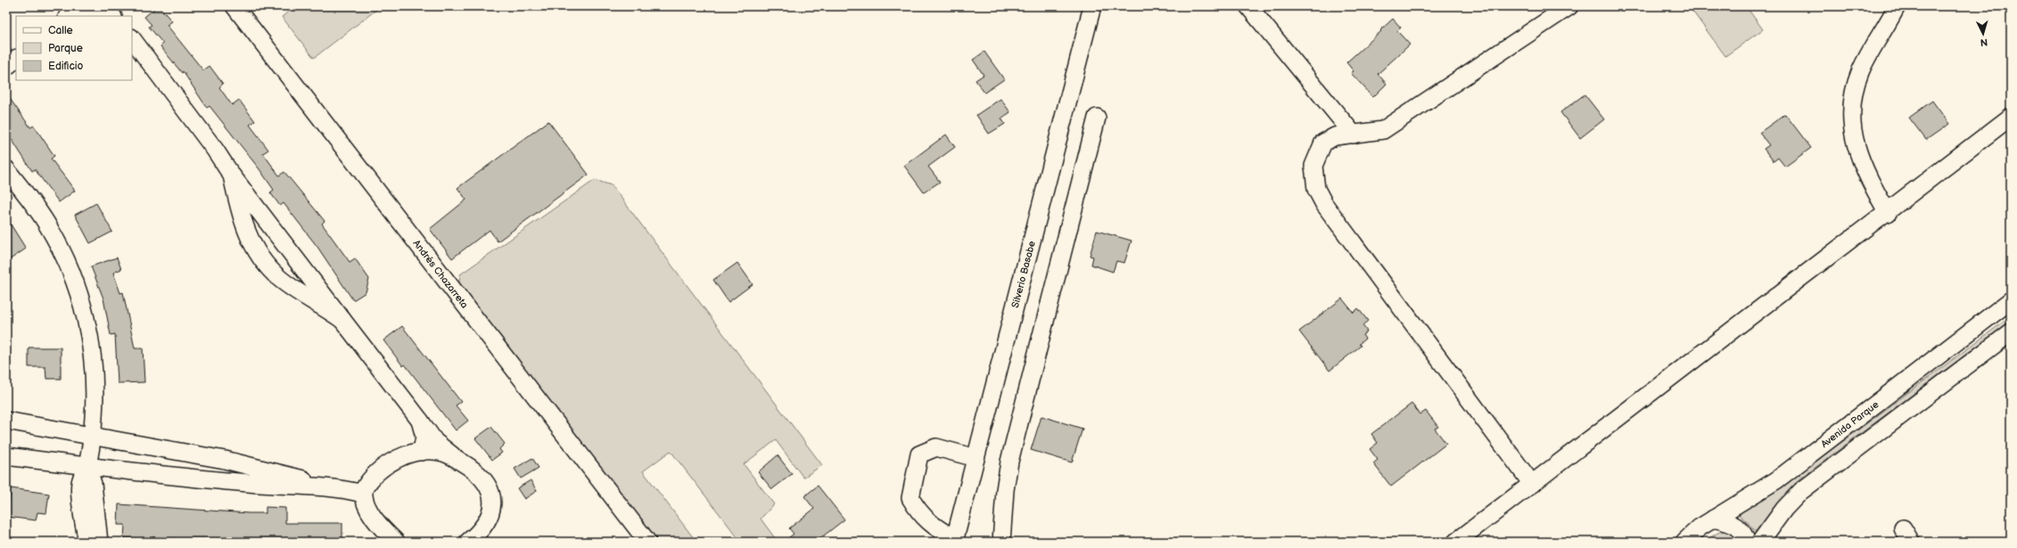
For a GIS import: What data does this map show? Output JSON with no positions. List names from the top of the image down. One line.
{"streets":{"street":["Andrés Chazarreta","Silverio Basabe","Avenida Parque"]},"legend":["Calle","Parque","Edificio"],"north":"bottom"}
